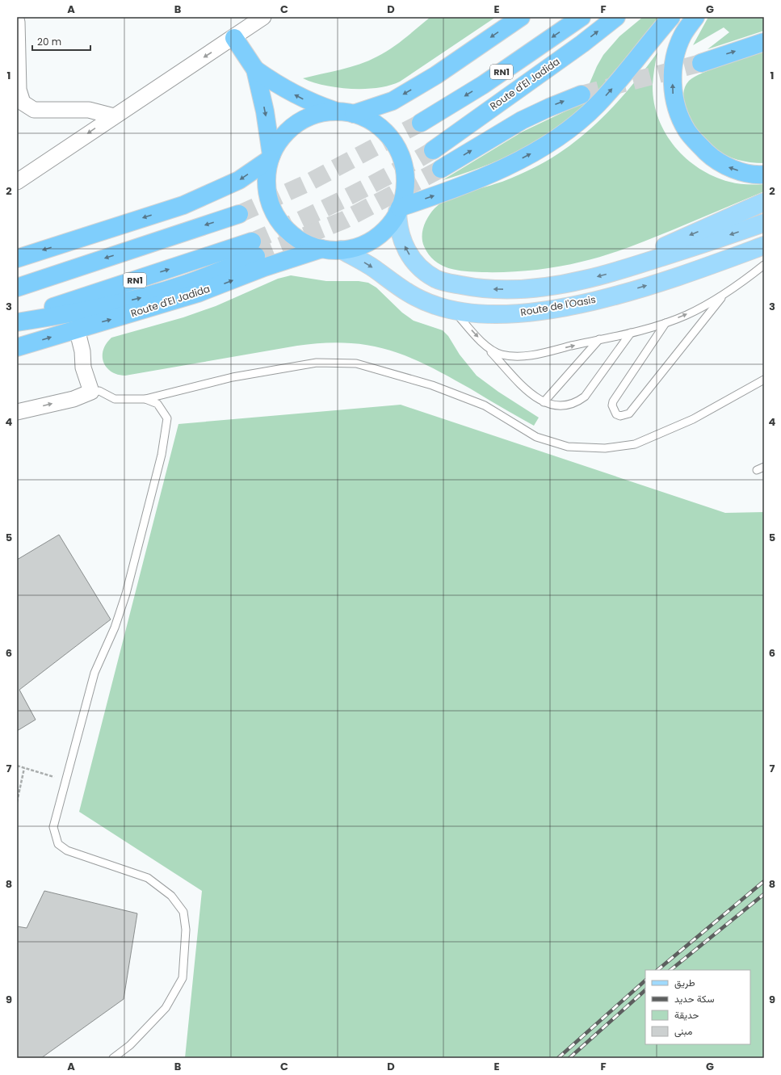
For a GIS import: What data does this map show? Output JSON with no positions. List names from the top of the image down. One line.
{"streets":{"highway":["RN1","Route d'El Jadida"],"main road":["Route de l'Oasis"]},"legend":["طريق","سكة حديد","حديقة","مبنى"],"scale_bar":"20 m","grid":{"columns":["A","B","C","D","E","F","G"],"rows":["1","2","3","4","5","6","7","8","9"]}}
